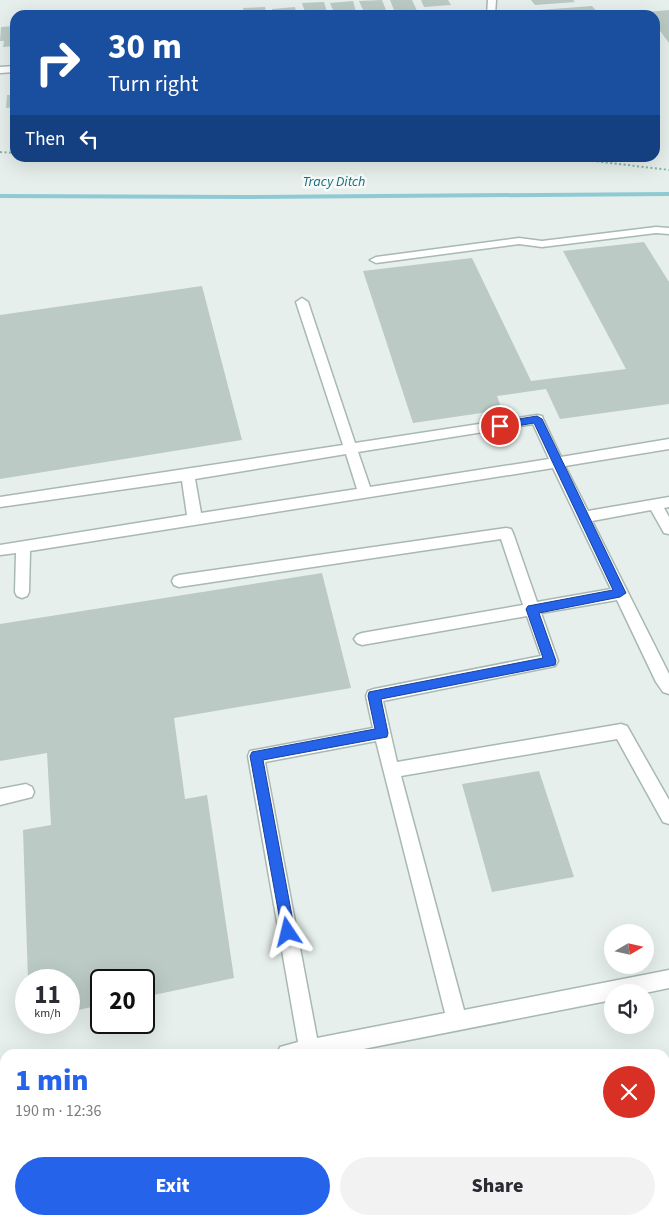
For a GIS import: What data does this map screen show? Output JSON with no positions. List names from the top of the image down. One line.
{"water":["Tracy Ditch"],"north":"right","page":{"turn":["30 m","Turn right"],"then":"Then","speed":"11 km/h","limit":"20","heading":["1 min","190 m · 12:36"],"buttons":["Exit","Share"]}}
